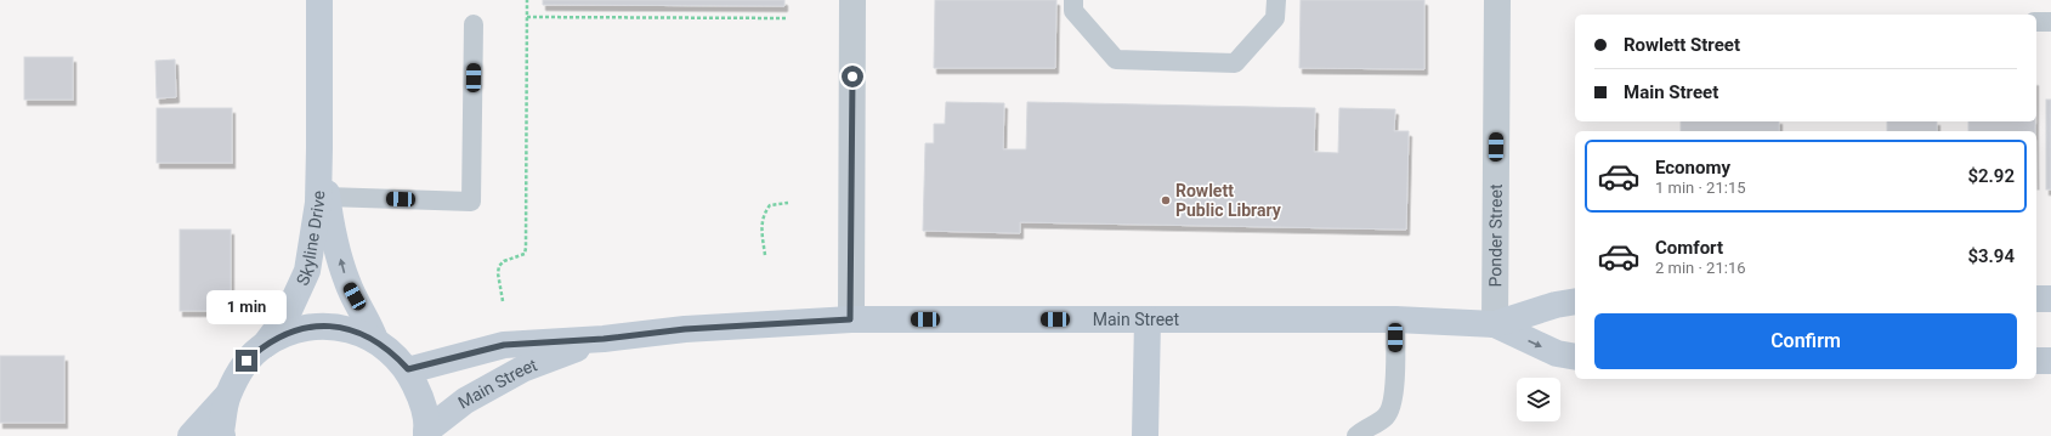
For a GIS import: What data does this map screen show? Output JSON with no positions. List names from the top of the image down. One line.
{"streets":{"street":["Ponder Street","Skyline Drive","Main Street"]},"crossings":[["Ponder Street","Main Street"],["Skyline Drive","Main Street"]],"places":["Rowlett Public Library"],"page":{"banner":["Rowlett Street","Main Street"],"list":[{"name":"Economy","note":"1 min · 21:15","value":"$2.92"},{"name":"Comfort","note":"2 min · 21:16","value":"$3.94"}],"bubble":"1 min","buttons":"Confirm"}}
